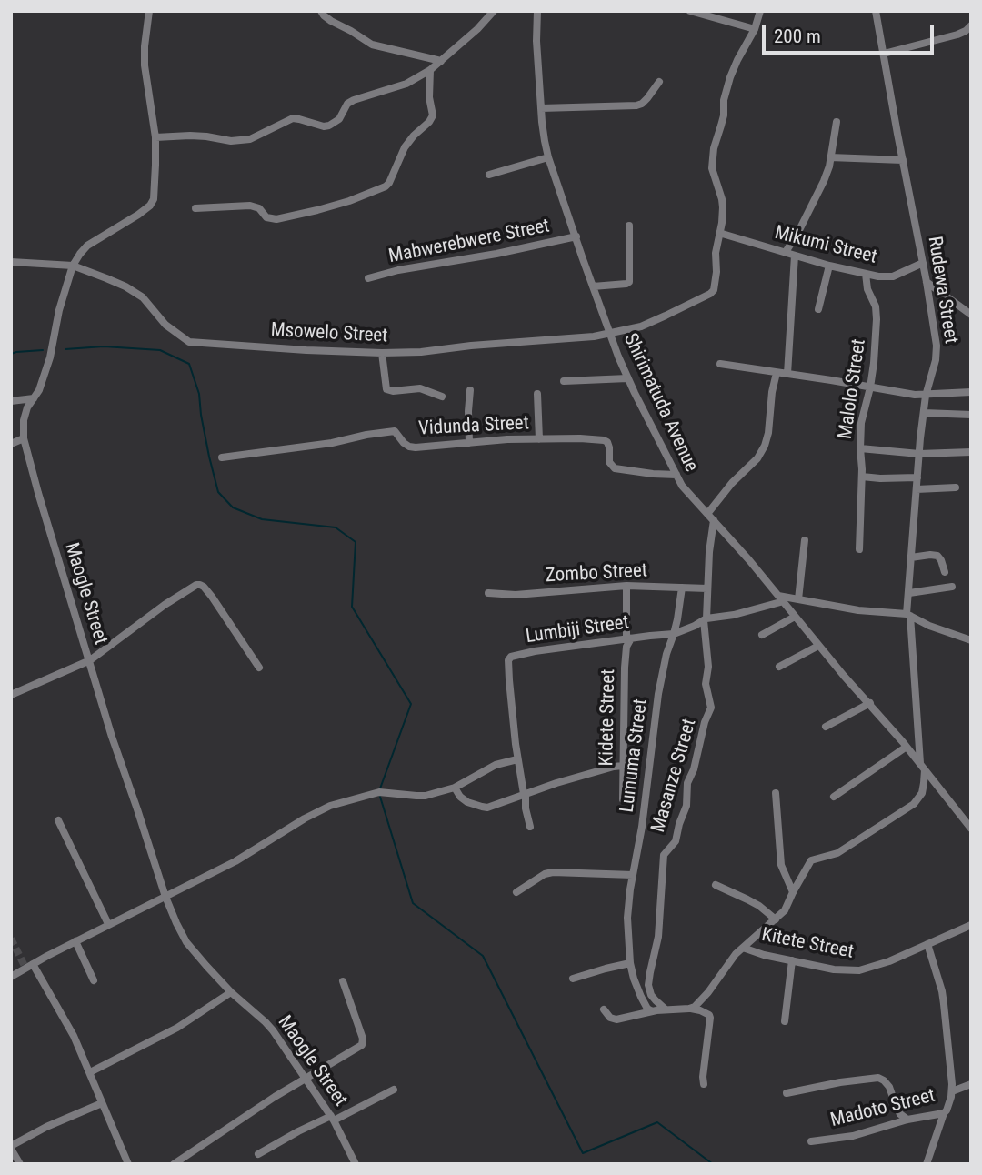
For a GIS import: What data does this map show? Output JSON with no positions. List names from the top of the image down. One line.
{"streets":{"street":["Mabwerebwere Street","Mikumi Street","Rudewa Street","Msowelo Street","Malolo Street","Shirimatuda Avenue","Vidunda Street","Zombo Street","Maogle Street","Lumbiji Street","Kidete Street","Lumuma Street","Masanze Street","Kitete Street","Madoto Street"]},"crossings":[["Mabwerebwere Street","Shirimatuda Avenue"],["Mikumi Street","Rudewa Street"],["Mikumi Street","Msowelo Street"],["Mikumi Street","Malolo Street"],["Rudewa Street","Shirimatuda Avenue"],["Msowelo Street","Shirimatuda Avenue"],["Msowelo Street","Maogle Street"],["Shirimatuda Avenue","Vidunda Street"],["Zombo Street","Kidete Street"],["Zombo Street","Lumuma Street"],["Lumbiji Street","Kidete Street"],["Lumbiji Street","Lumuma Street"],["Kitete Street","Madoto Street"]],"scale_bar":"200 m"}
